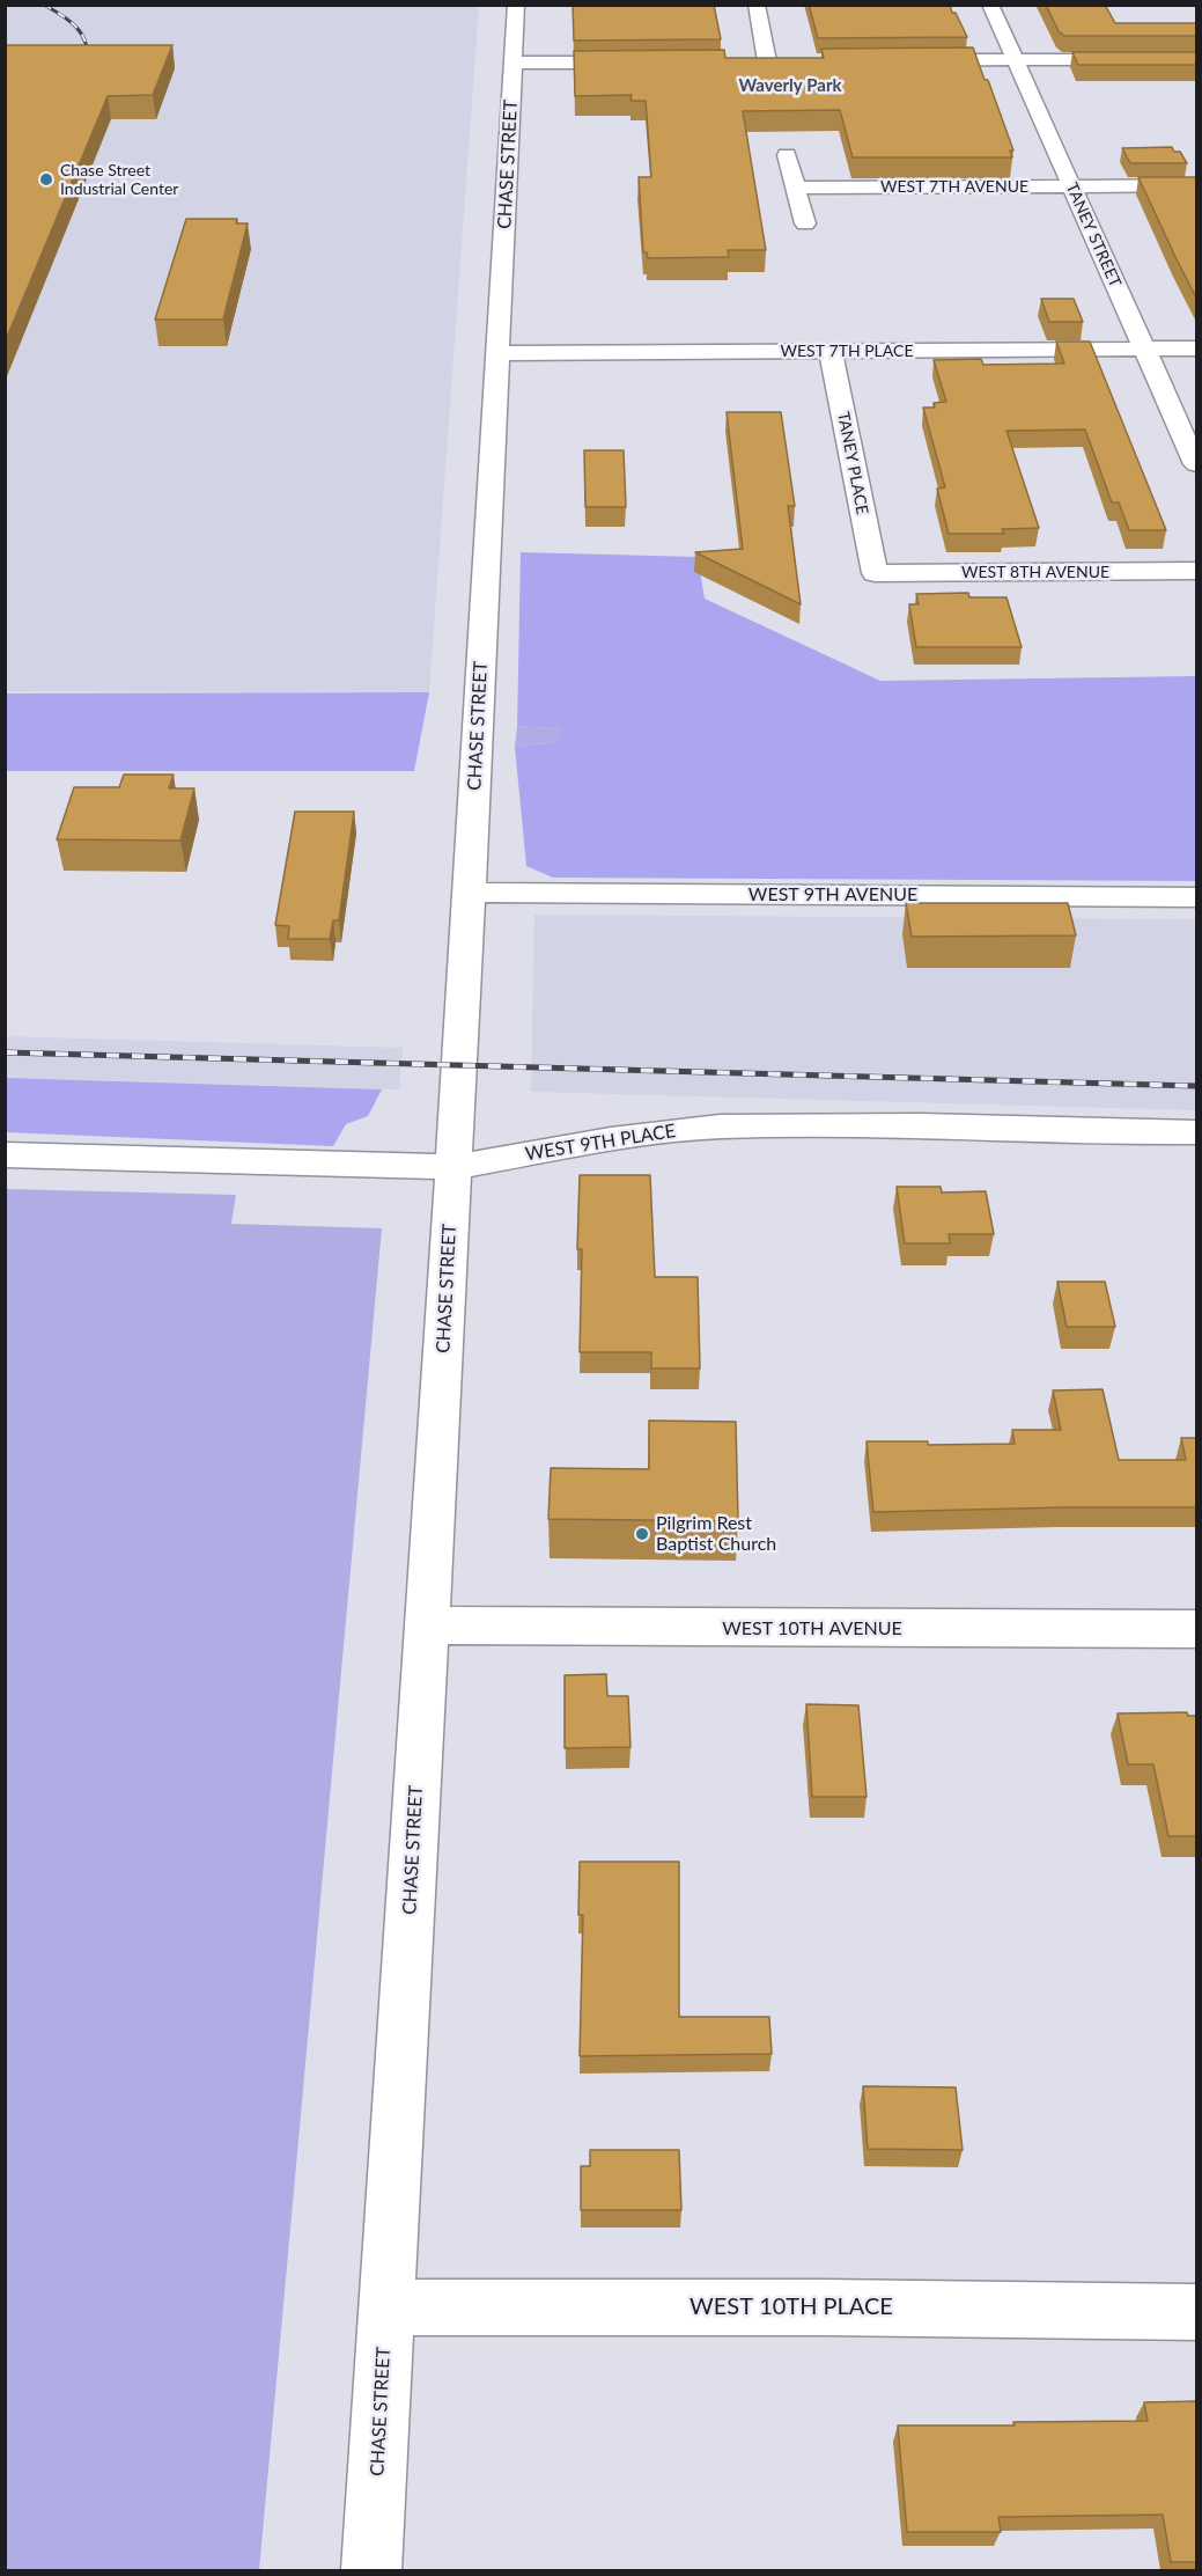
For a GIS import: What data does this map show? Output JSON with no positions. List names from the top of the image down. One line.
{"streets":{"street":["CHASE STREET","WEST 7TH AVENUE","TANEY STREET","WEST 7TH PLACE","TANEY PLACE","WEST 8TH AVENUE","WEST 9TH AVENUE","WEST 9TH PLACE","WEST 10TH AVENUE","WEST 10TH PLACE"]},"crossings":[["CHASE STREET","WEST 7TH PLACE"],["CHASE STREET","WEST 9TH AVENUE"],["CHASE STREET","WEST 9TH PLACE"],["CHASE STREET","WEST 10TH AVENUE"],["CHASE STREET","WEST 10TH PLACE"],["WEST 7TH AVENUE","TANEY STREET"],["TANEY STREET","WEST 7TH PLACE"],["WEST 7TH PLACE","TANEY PLACE"],["TANEY PLACE","WEST 8TH AVENUE"]],"districts":["Waverly Park"],"places":["Chase Street Industrial Center","Pilgrim Rest Baptist Church"]}
